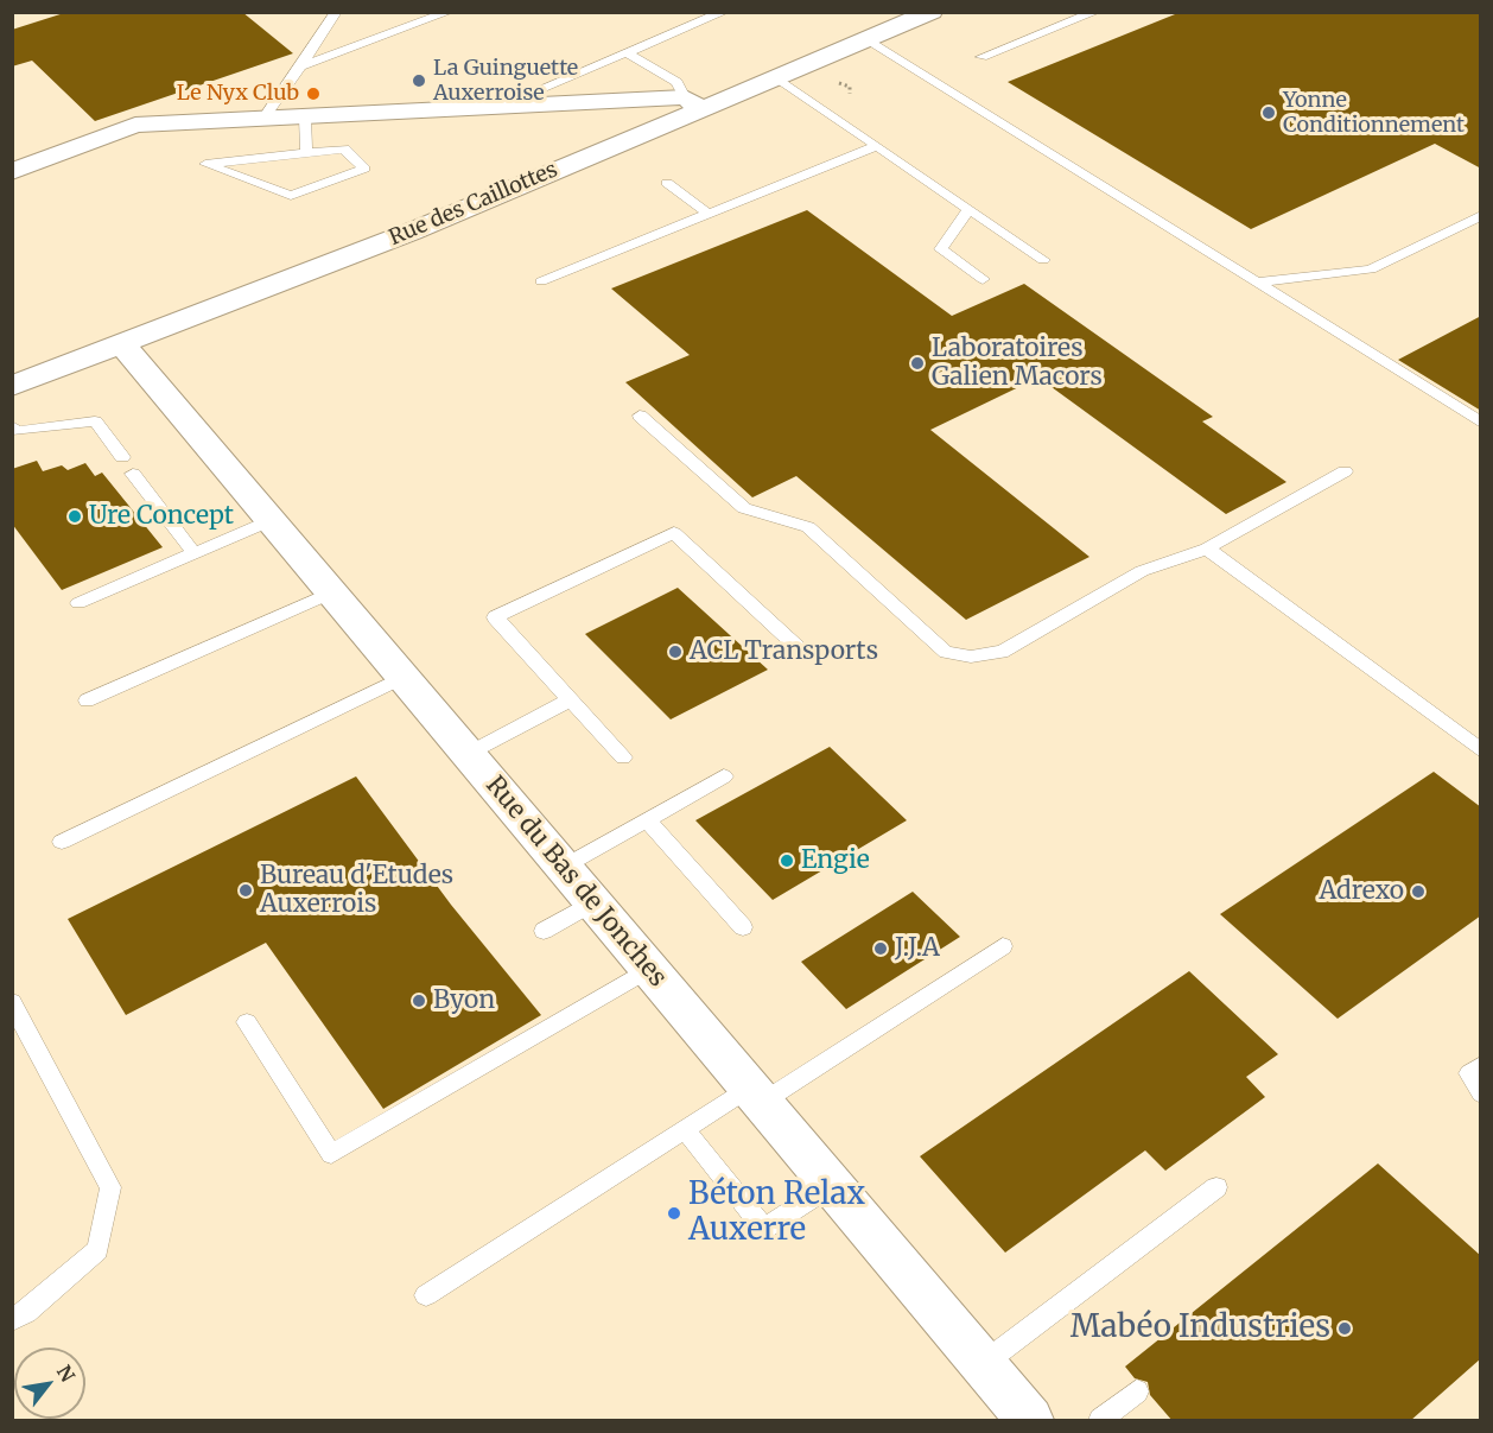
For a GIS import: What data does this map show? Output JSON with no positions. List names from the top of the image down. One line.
{"streets":{"street":["Rue des Caillottes","Rue du Bas de Jonches"]},"crossings":[["Rue des Caillottes","Rue du Bas de Jonches"]],"places":["La Guinguette Auxerroise","Le Nyx Club","Yonne Conditionnement","Laboratoires Galien Macors","Ure Concept","ACL Transports","Engie","Bureau d'Etudes Auxerrois","Adrexo","J.J.A","Byon","Béton Relax Auxerre","Mabéo Industries"],"north":"top right"}
